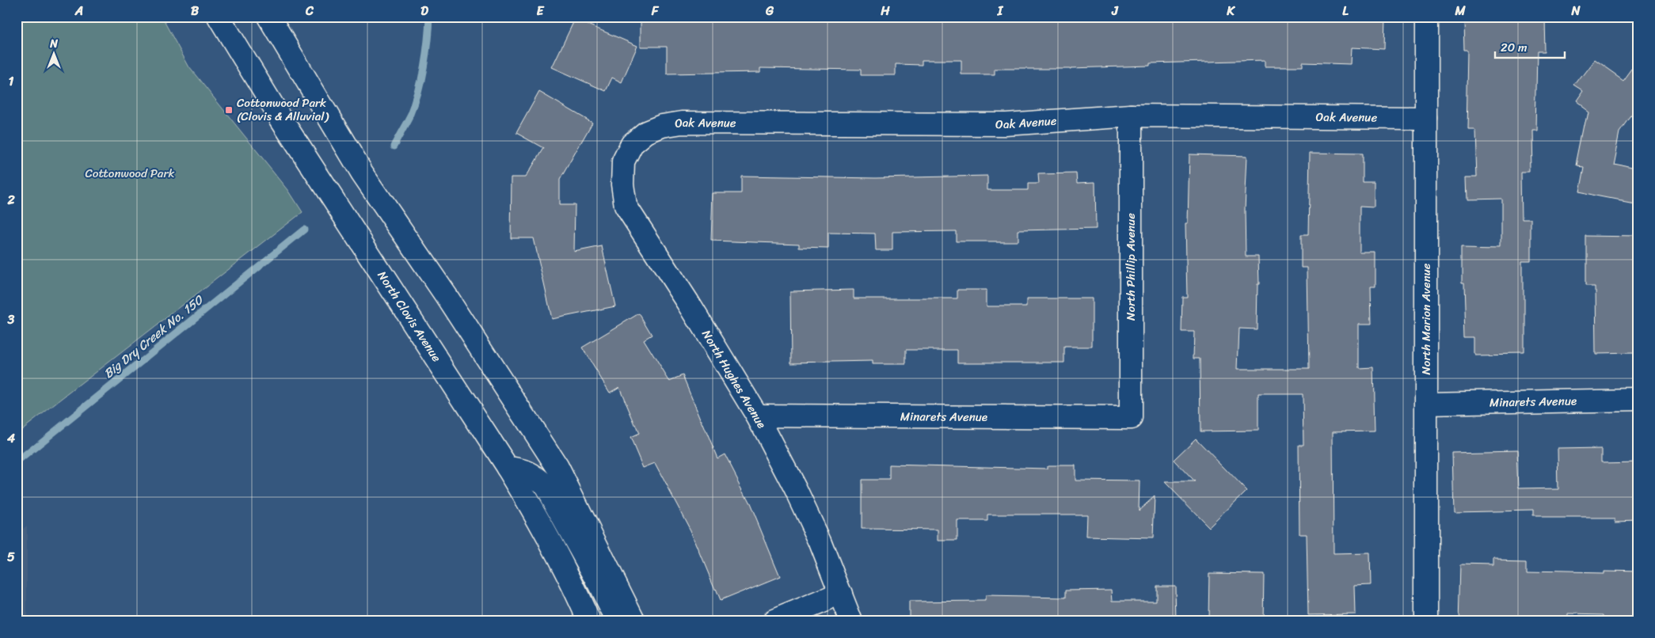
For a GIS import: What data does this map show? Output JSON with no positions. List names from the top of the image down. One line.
{"streets":{"street":["Oak Avenue","North Phillip Avenue","North Clovis Avenue","North Marion Avenue","North Hughes Avenue","Minarets Avenue"]},"crossings":[["Oak Avenue","North Phillip Avenue"],["Oak Avenue","North Marion Avenue"],["Oak Avenue","North Hughes Avenue"],["North Phillip Avenue","Minarets Avenue"],["North Marion Avenue","Minarets Avenue"],["North Hughes Avenue","Minarets Avenue"]],"water":["Big Dry Creek No. 150"],"parks":["Cottonwood Park"],"places":{"transit":["Cottonwood Park (Clovis & Alluvial)"]},"scale_bar":"20 m","north":"top","grid":{"columns":["A","B","C","D","E","F","G","H","I","J","K","L","M","N"],"rows":["1","2","3","4","5"]}}
